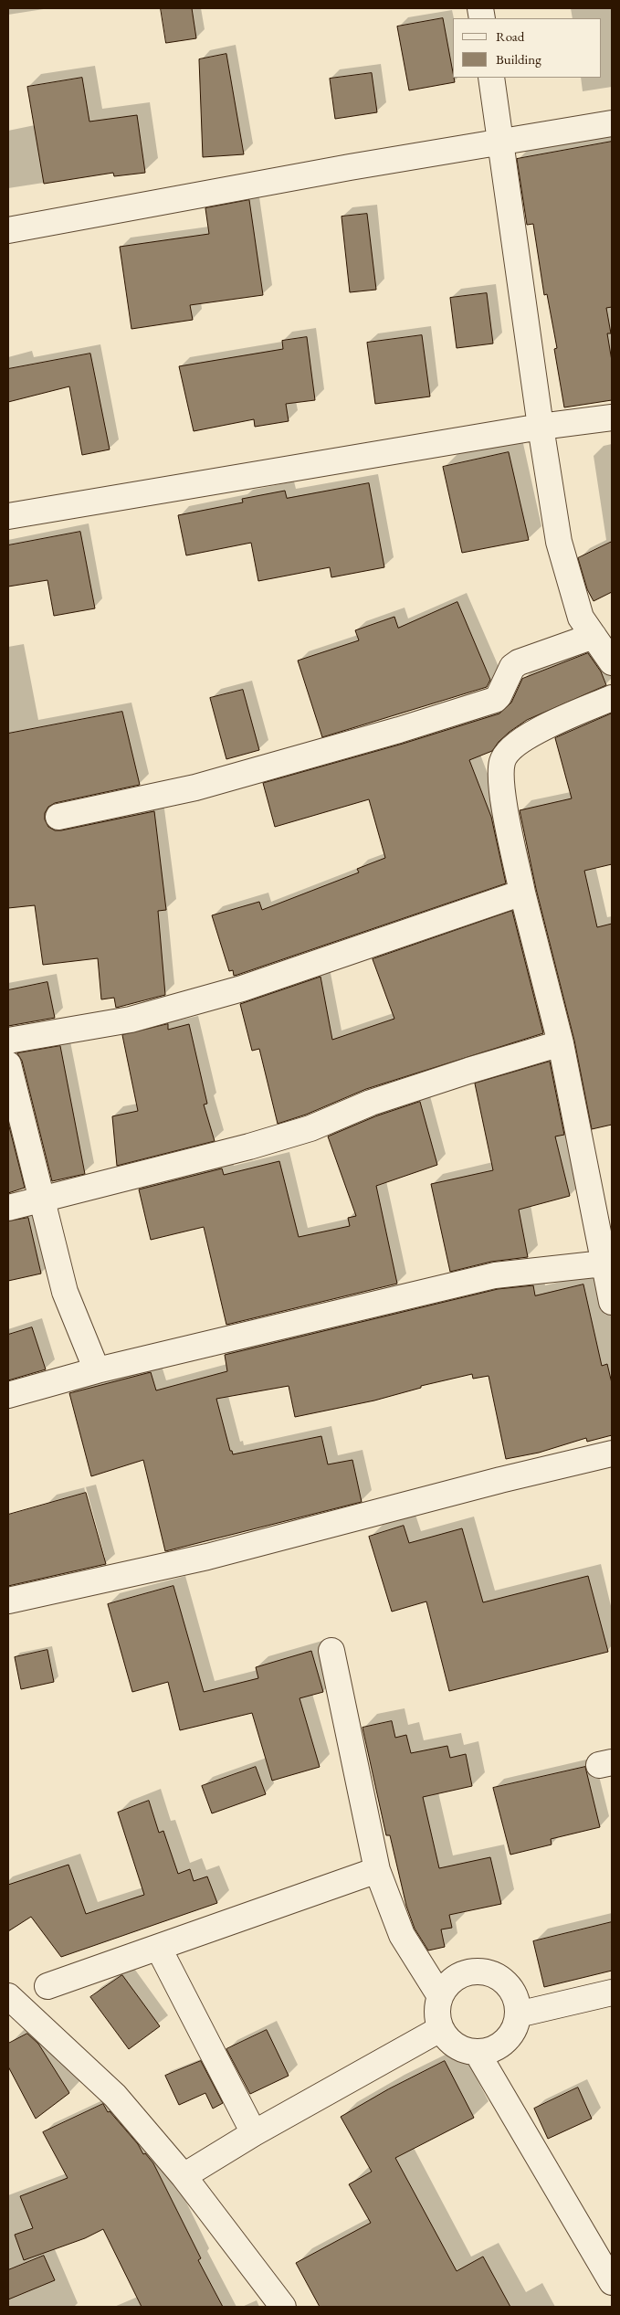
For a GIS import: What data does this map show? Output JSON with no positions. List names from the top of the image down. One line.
{"legend":["Road","Building"]}
